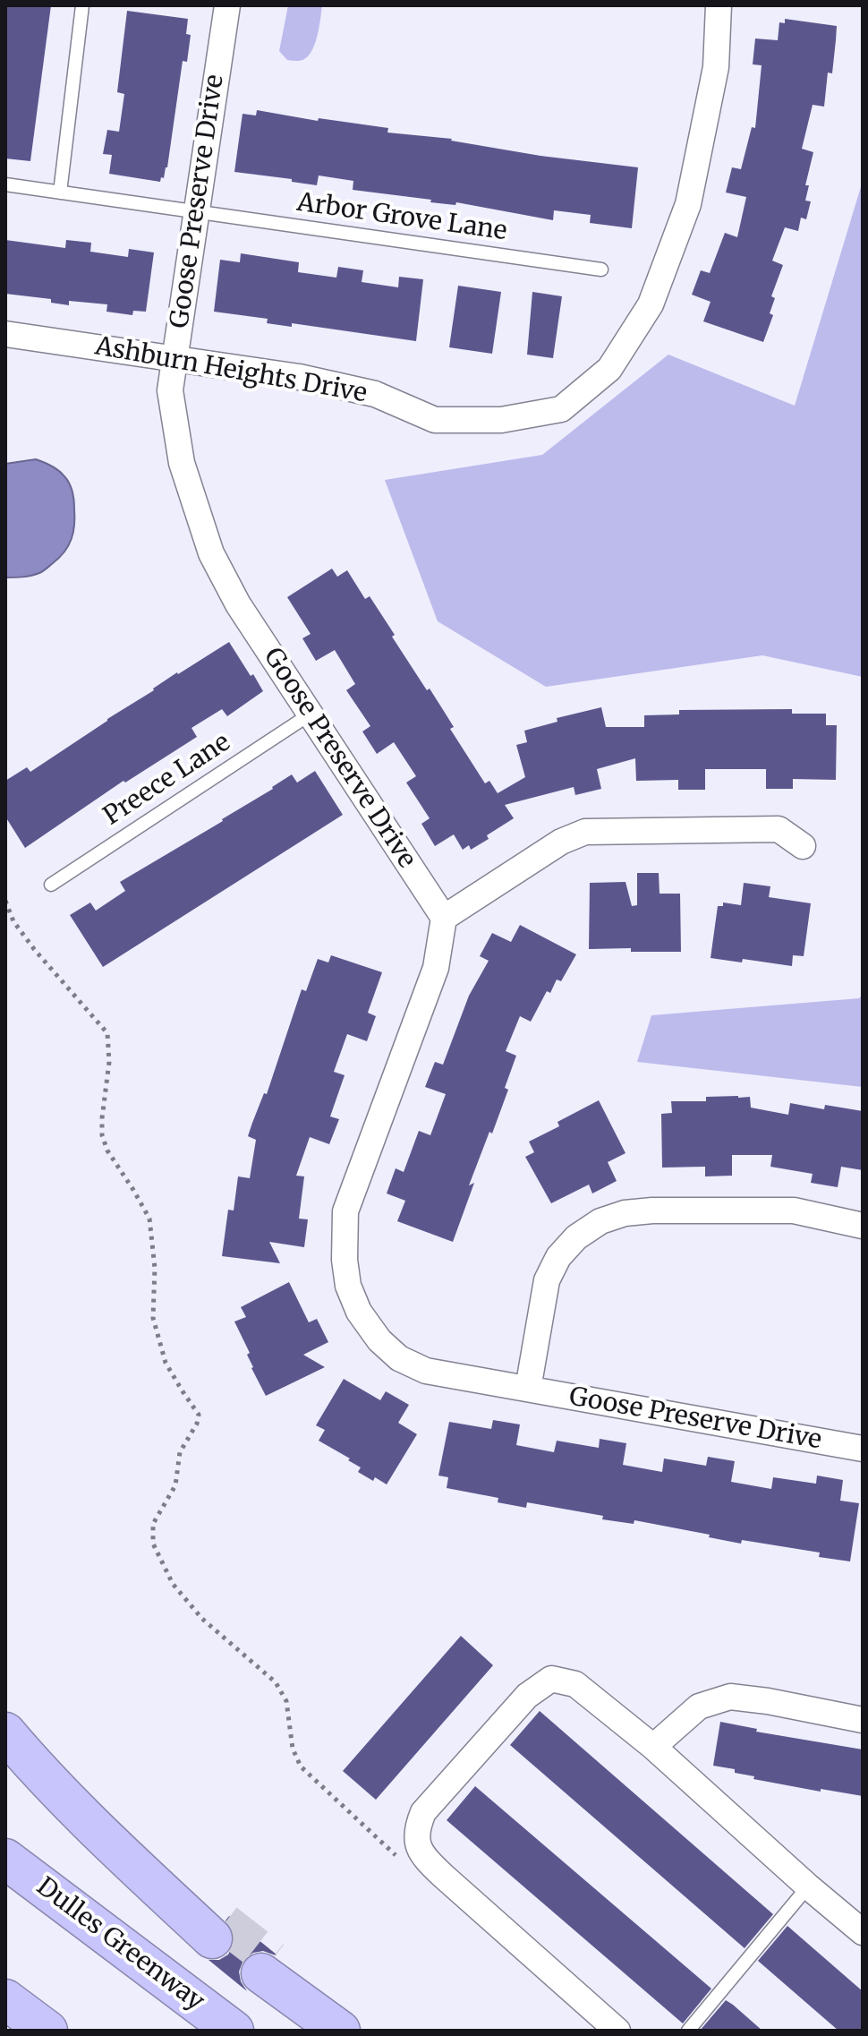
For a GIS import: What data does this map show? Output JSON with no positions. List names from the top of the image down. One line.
{"streets":{"highway":["Dulles Greenway"],"street":["Goose Preserve Drive","Ashburn Heights Drive"],"lane":["Arbor Grove Lane","Preece Lane"]},"crossings":[["Goose Preserve Drive","Arbor Grove Lane"],["Goose Preserve Drive","Ashburn Heights Drive"],["Goose Preserve Drive","Preece Lane"]]}
